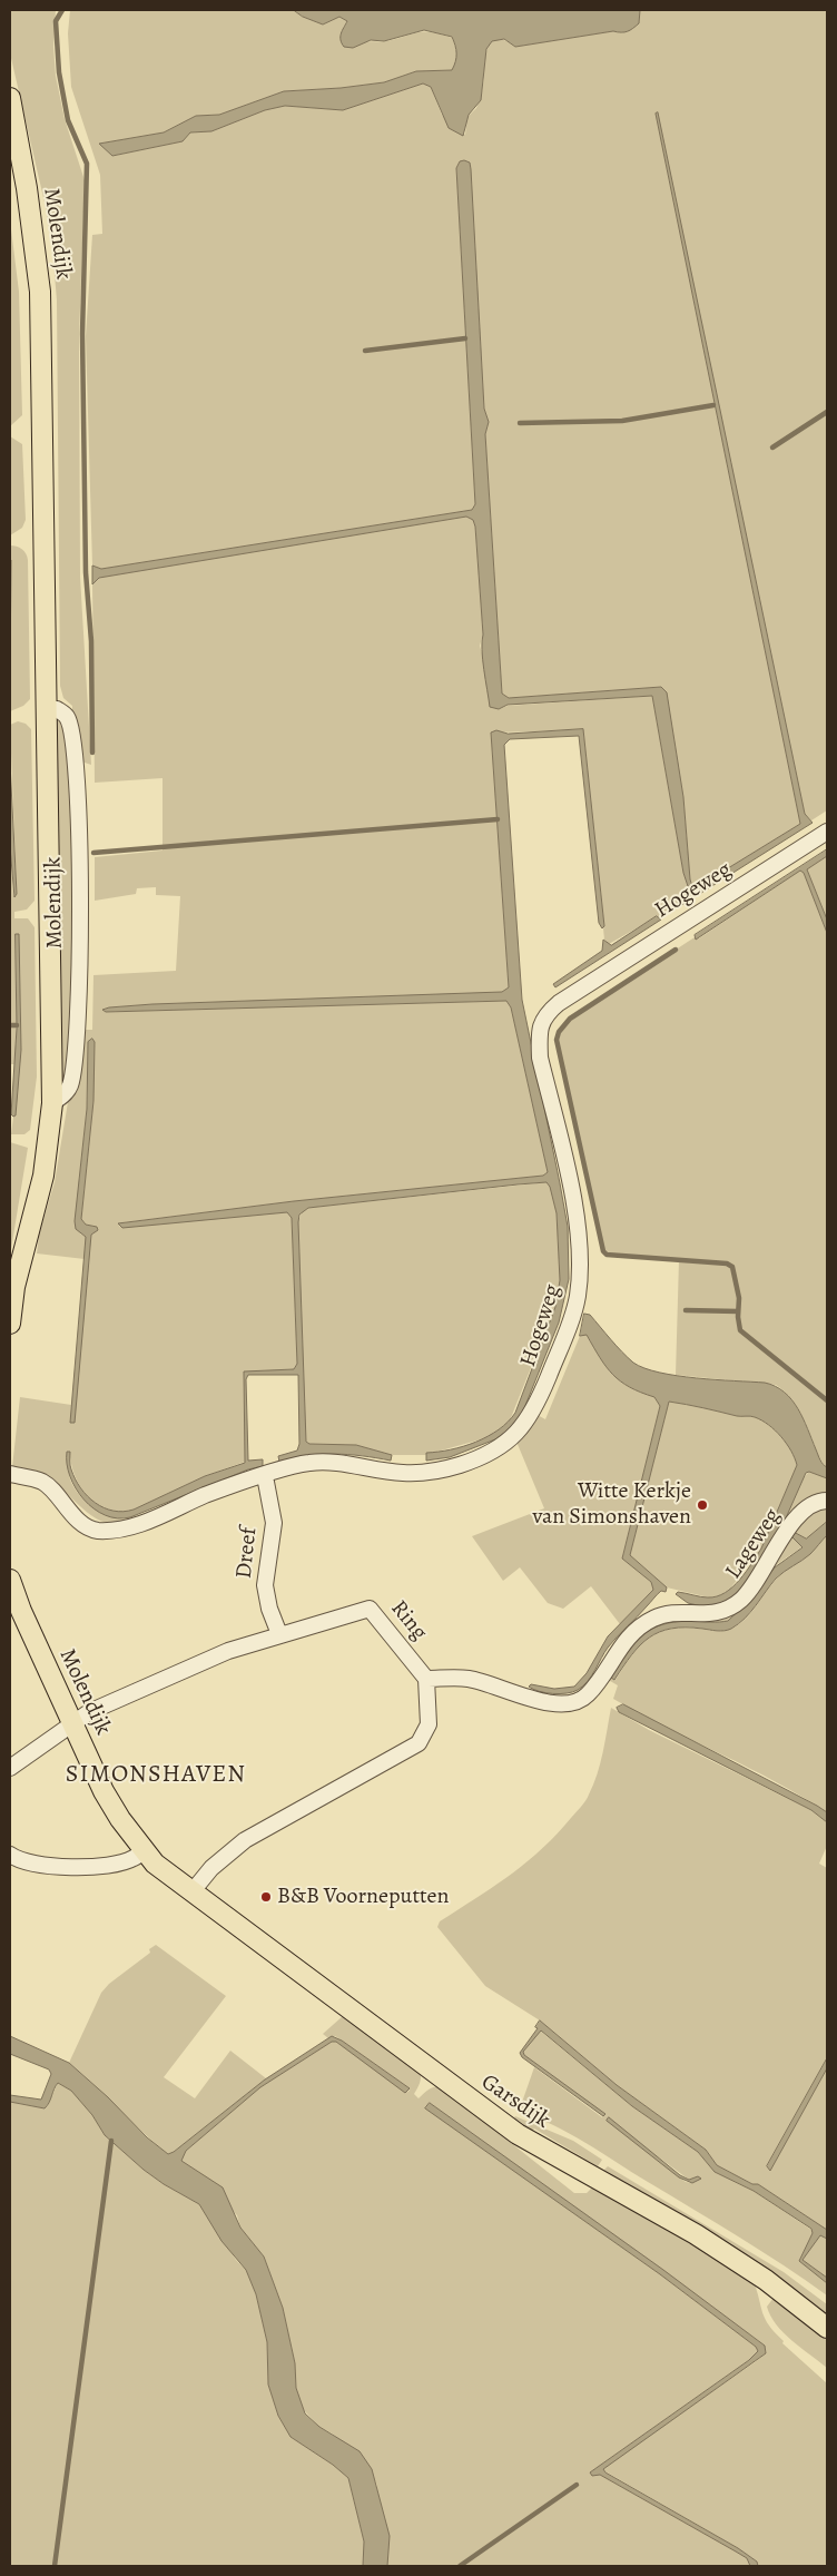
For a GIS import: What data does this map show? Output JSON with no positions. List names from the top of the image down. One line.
{"streets":{"main road":["Molendijk","Garsdijk"],"street":["Hogeweg","Lageweg","Dreef","Ring"]},"crossings":[["Molendijk","Ring"],["Molendijk","Garsdijk"],["Hogeweg","Dreef"],["Lageweg","Ring"],["Dreef","Ring"]],"districts":["SIMONSHAVEN"],"places":["Witte Kerkje van Simonshaven","B&B Voorneputten"]}
